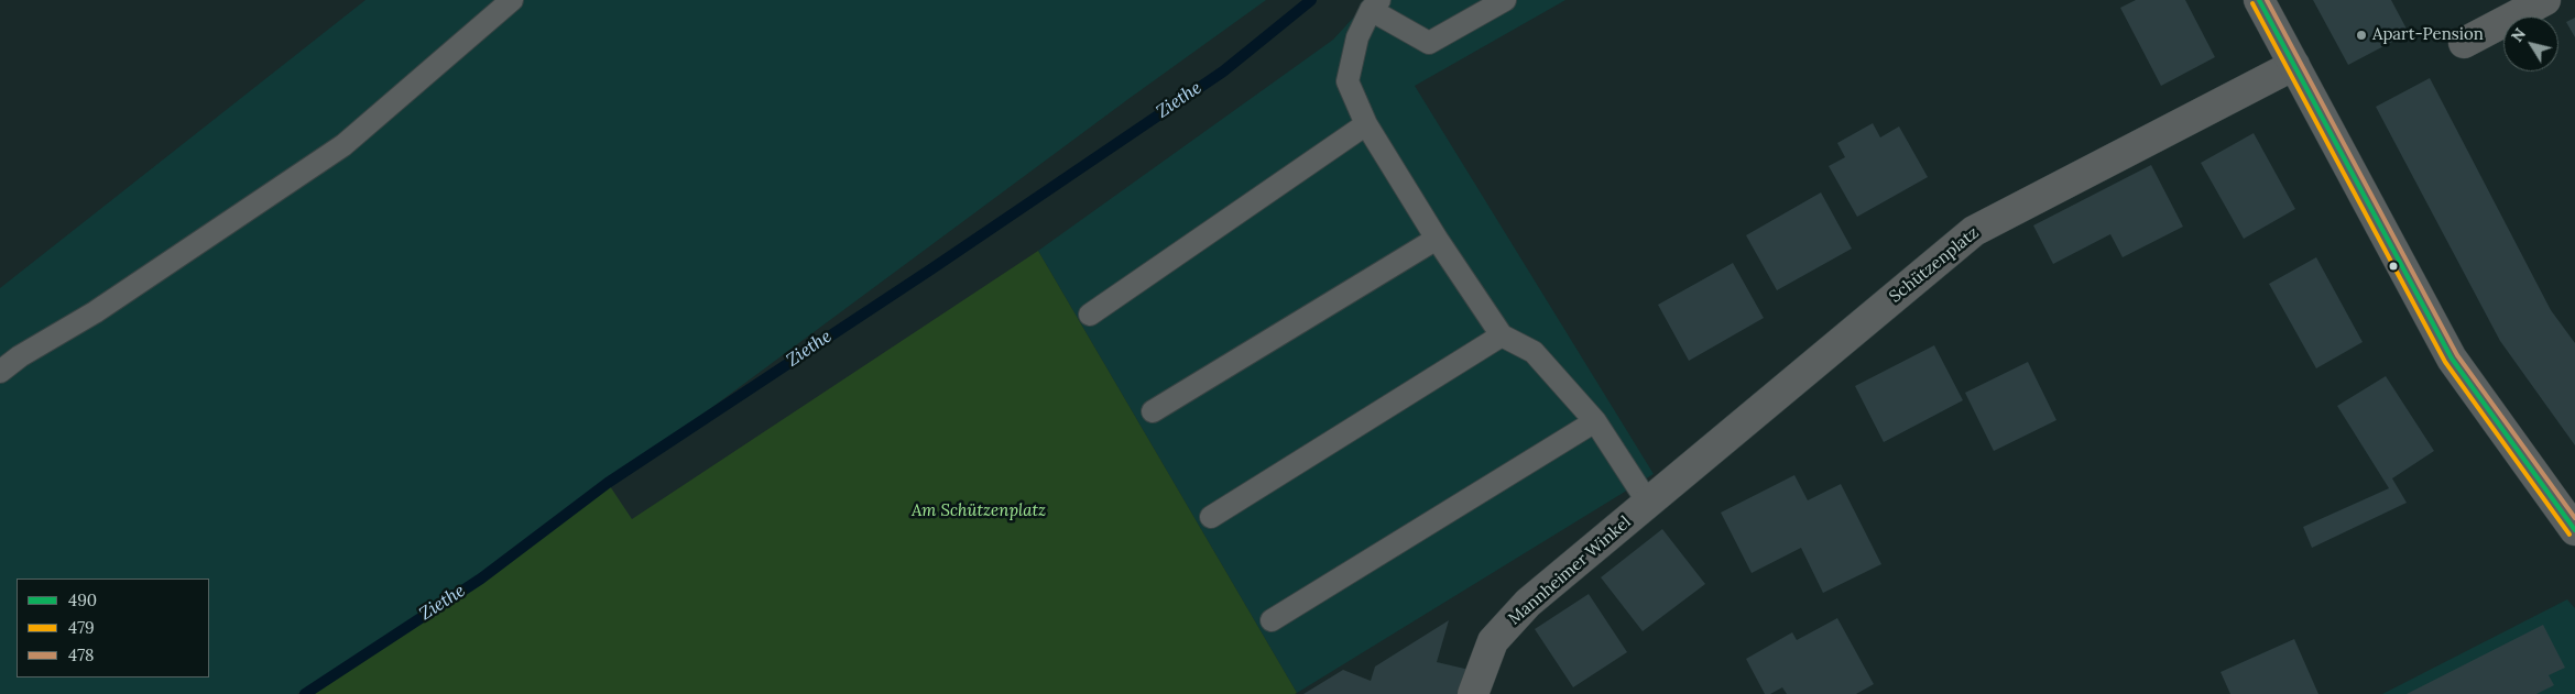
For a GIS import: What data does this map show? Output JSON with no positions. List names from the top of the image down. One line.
{"streets":{"street":["Schützenplatz","Mannheimer Winkel"]},"crossings":[["Schützenplatz","Mannheimer Winkel"]],"water":["Ziethe"],"parks":["Am Schützenplatz"],"places":["Apart-Pension"],"lines":["transit line 490","transit line 478","transit line 479"],"legend":["490","479","478"],"north":"top left"}
